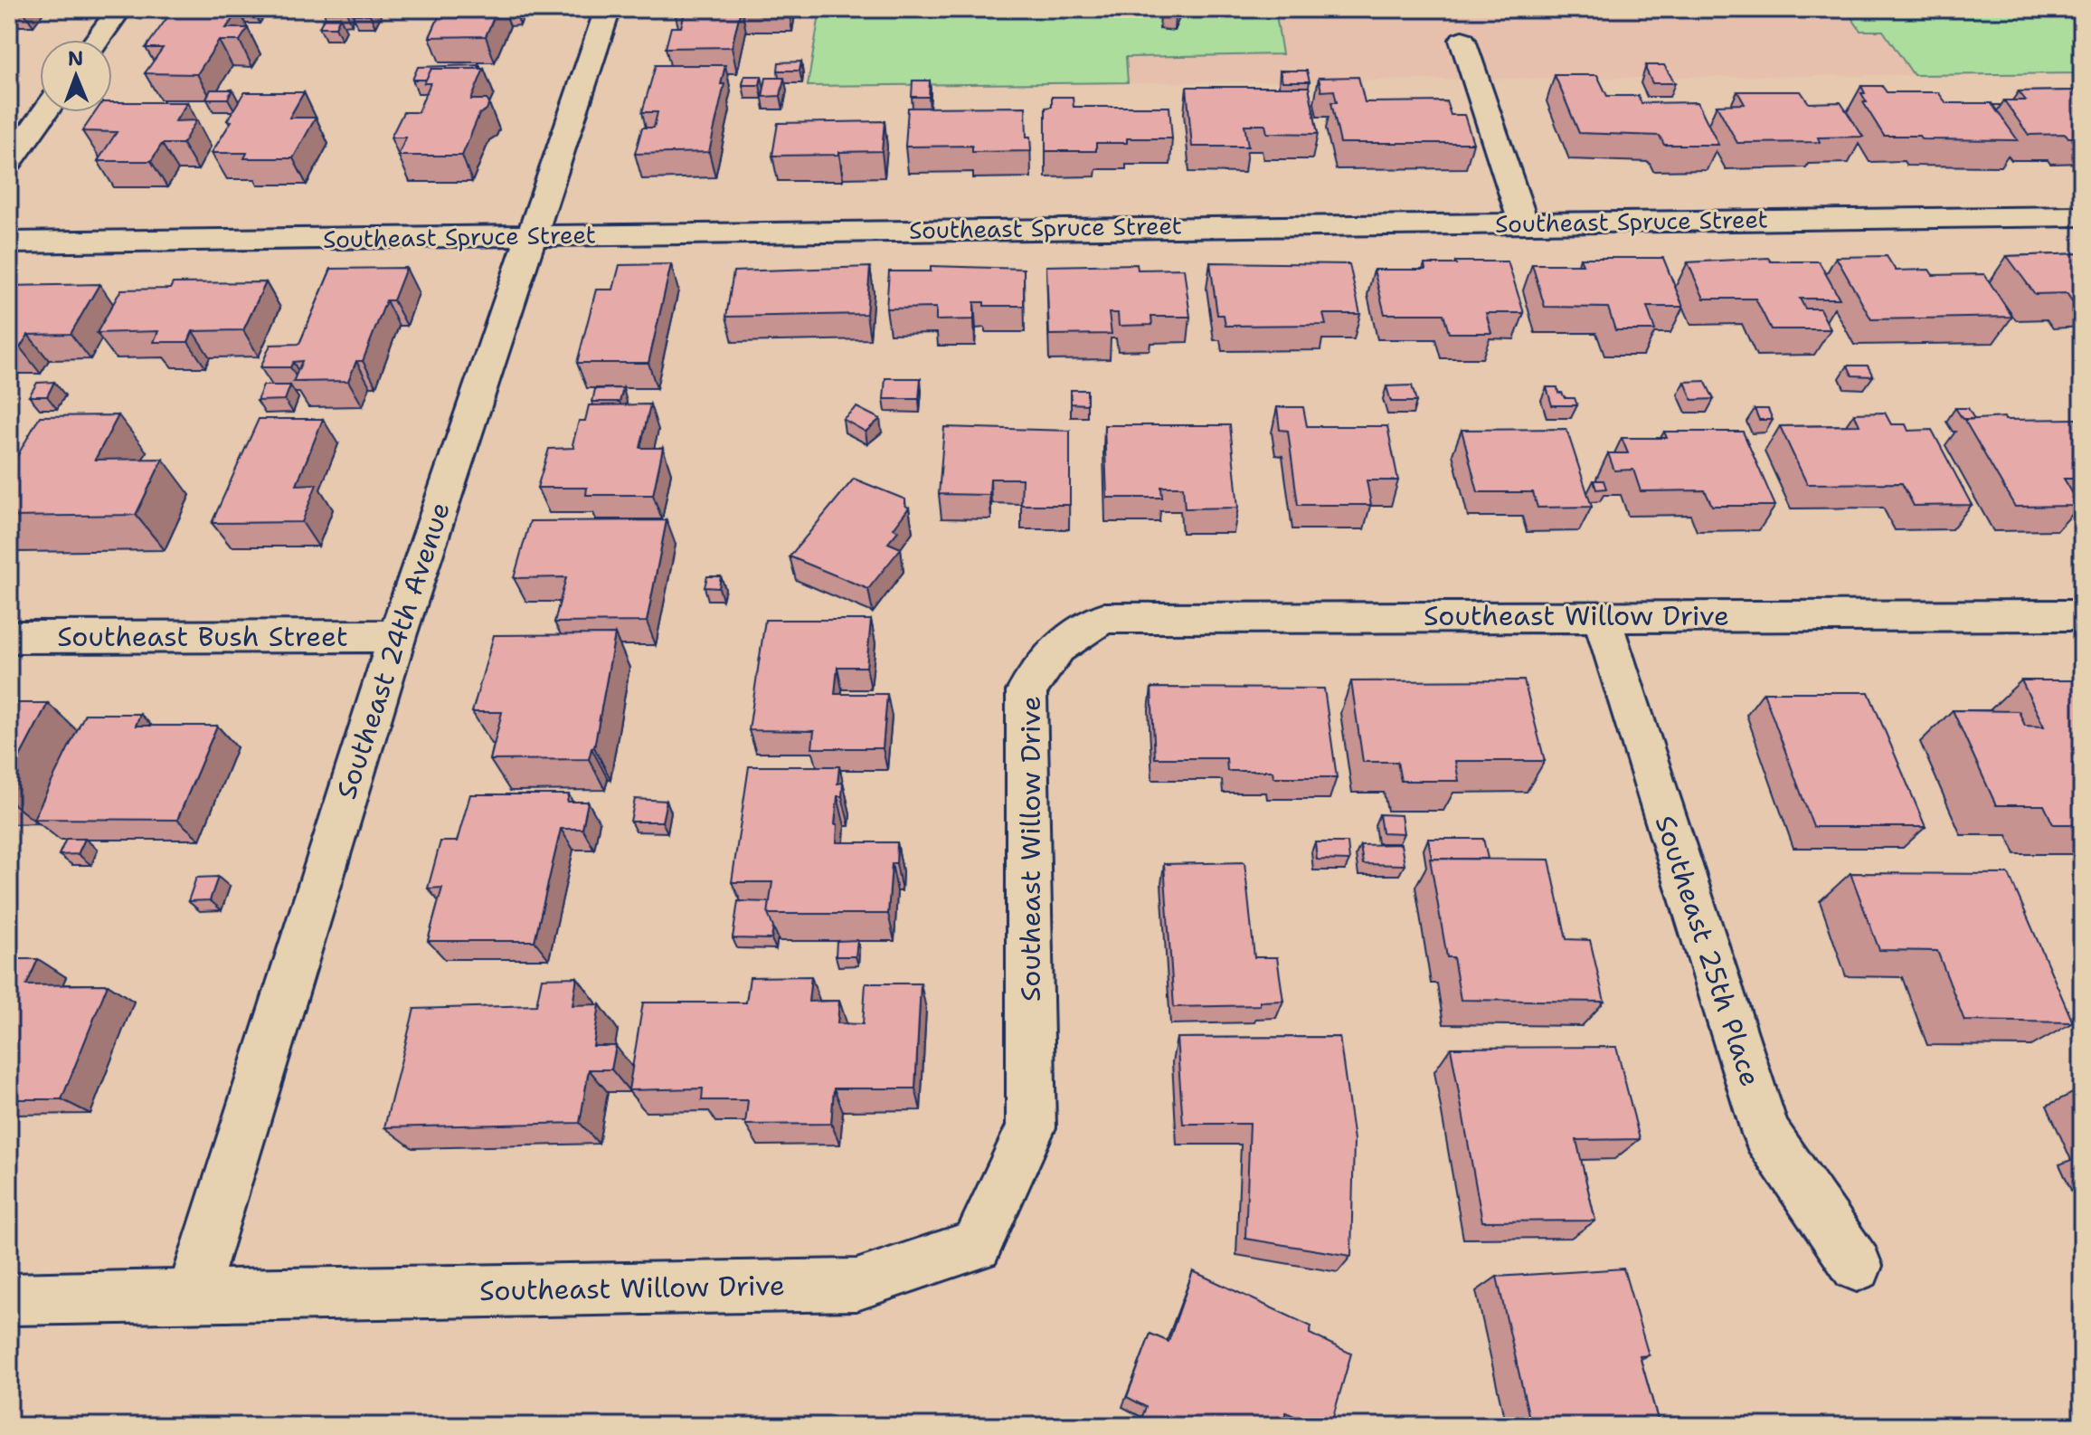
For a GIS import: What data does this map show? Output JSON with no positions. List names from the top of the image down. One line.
{"streets":{"street":["Southeast Spruce Street","Southeast Willow Drive","Southeast Bush Street","Southeast 24th Avenue","Southeast 25th Place"]},"crossings":[["Southeast Spruce Street","Southeast 24th Avenue"],["Southeast Willow Drive","Southeast 24th Avenue"],["Southeast Willow Drive","Southeast 25th Place"],["Southeast Bush Street","Southeast 24th Avenue"]],"north":"top"}
